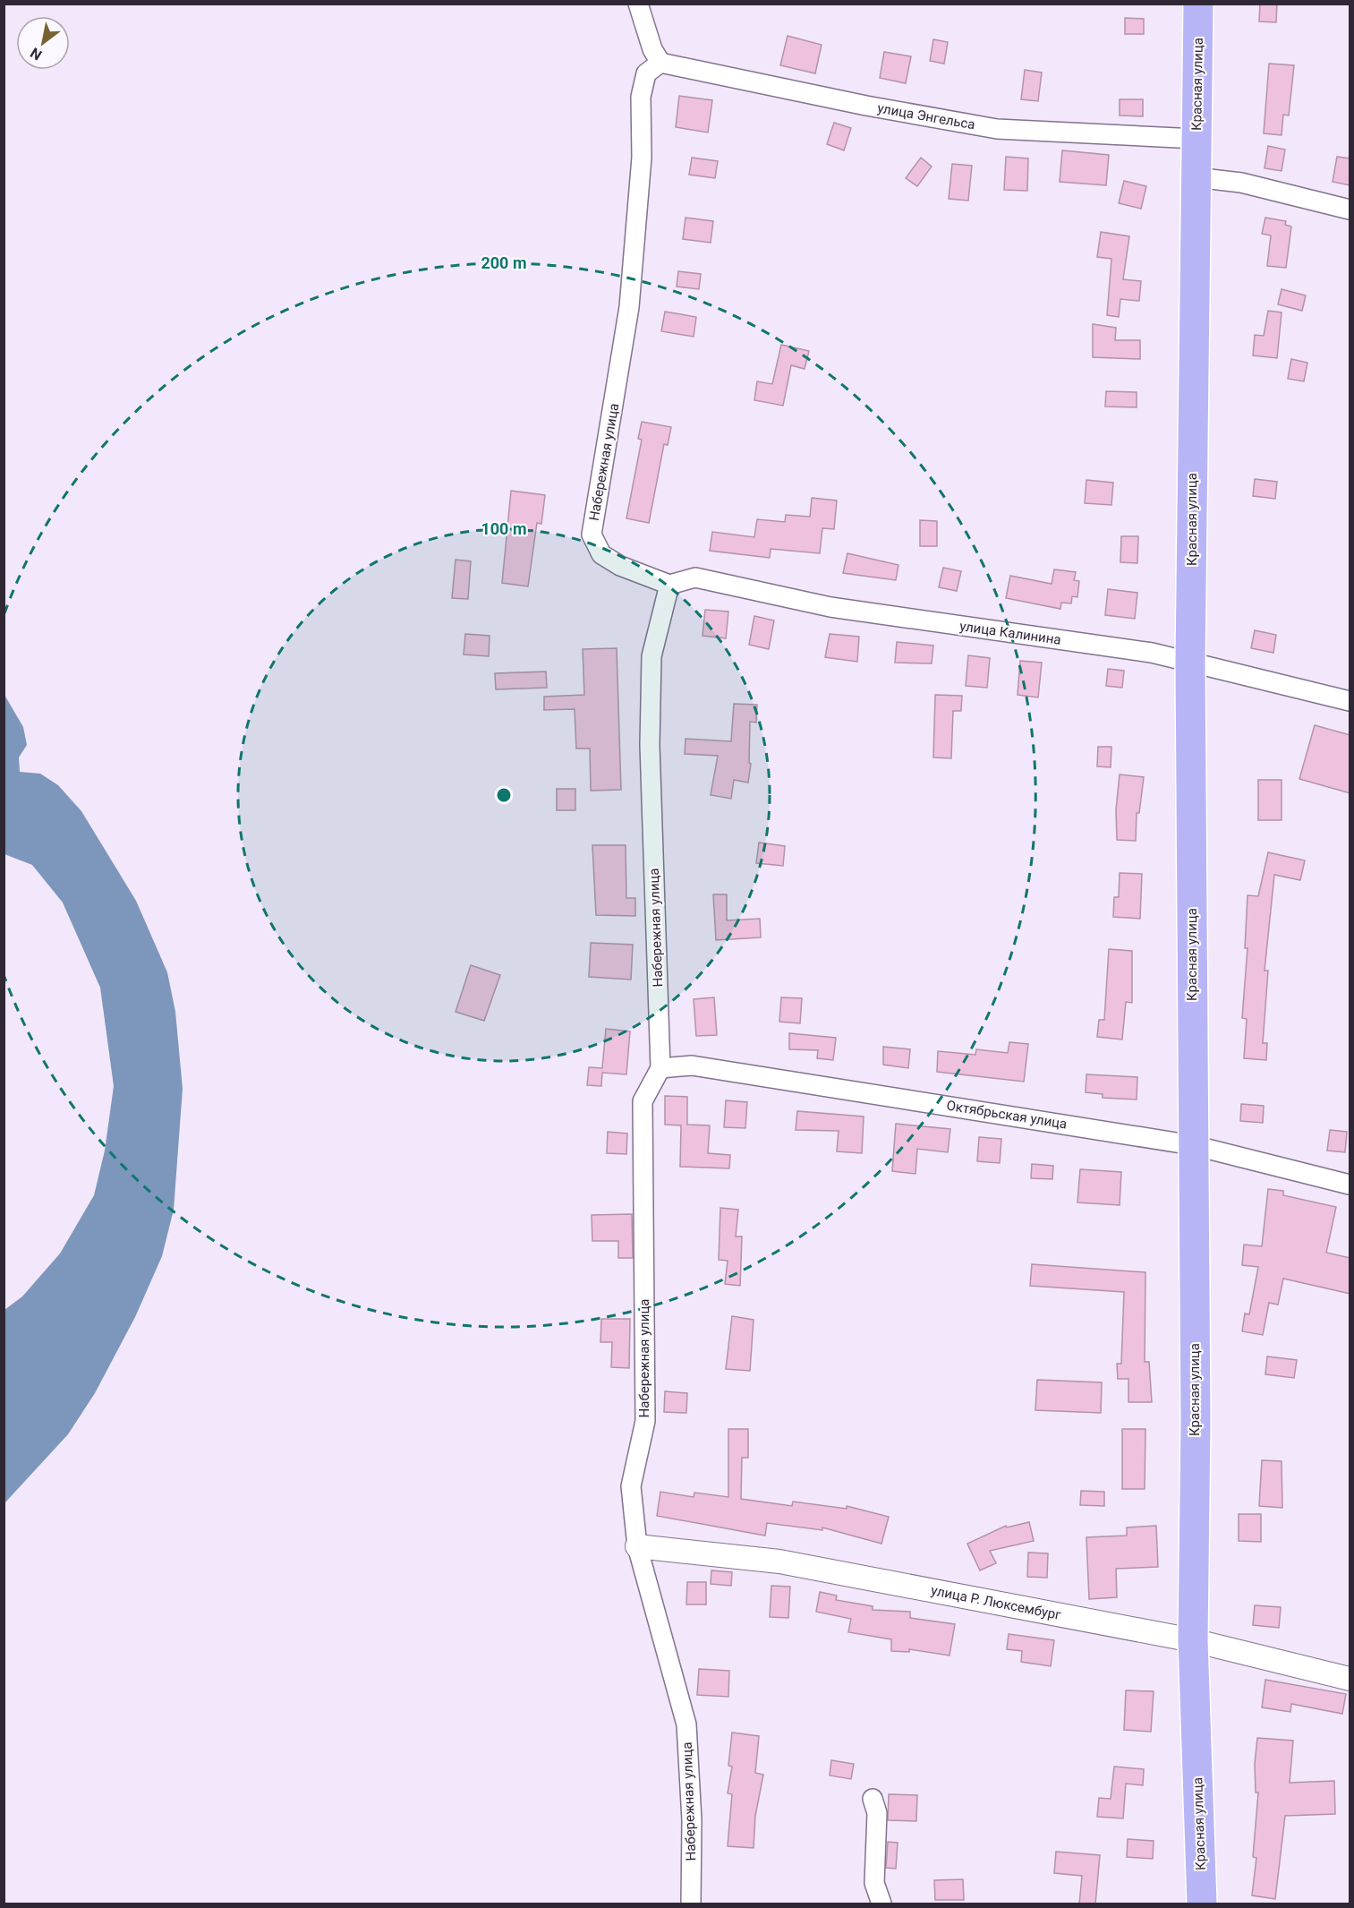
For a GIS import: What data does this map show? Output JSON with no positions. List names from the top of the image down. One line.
{"streets":{"main road":["Красная улица"],"street":["улица Энгельса","Набережная улица","улица Калинина","Октябрьская улица","улица Р. Люксембург"]},"crossings":[["Красная улица","улица Энгельса"],["Красная улица","улица Калинина"],["Красная улица","Октябрьская улица"],["Красная улица","улица Р. Люксембург"],["улица Энгельса","Набережная улица"],["Набережная улица","улица Калинина"],["Набережная улица","Октябрьская улица"],["Набережная улица","улица Р. Люксембург"]],"north":"bottom left","rings":["200 m","100 m"]}
